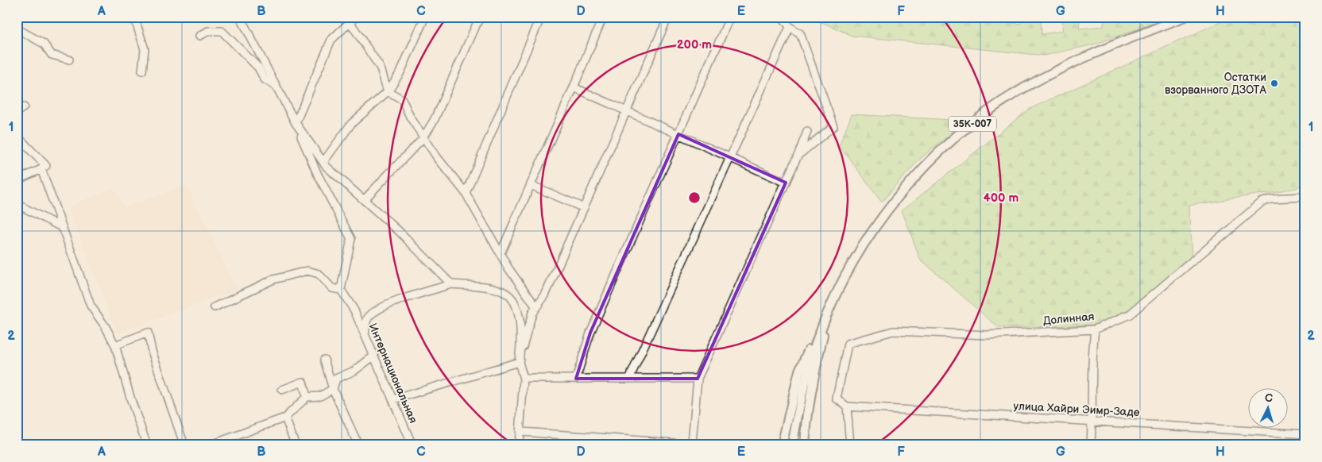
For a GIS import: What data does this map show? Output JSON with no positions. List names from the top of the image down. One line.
{"streets":{"main road":["35К-007"],"street":["Долинная","Интернациональная","улица Хайри Эимр-Заде"]},"crossings":[["Долинная","улица Хайри Эимр-Заде"]],"places":["Остатки взорванного ДЗОТА"],"north":"top","grid":{"columns":["A","B","C","D","E","F","G","H"],"rows":["1","2"]},"rings":["200 m","400 m"]}
